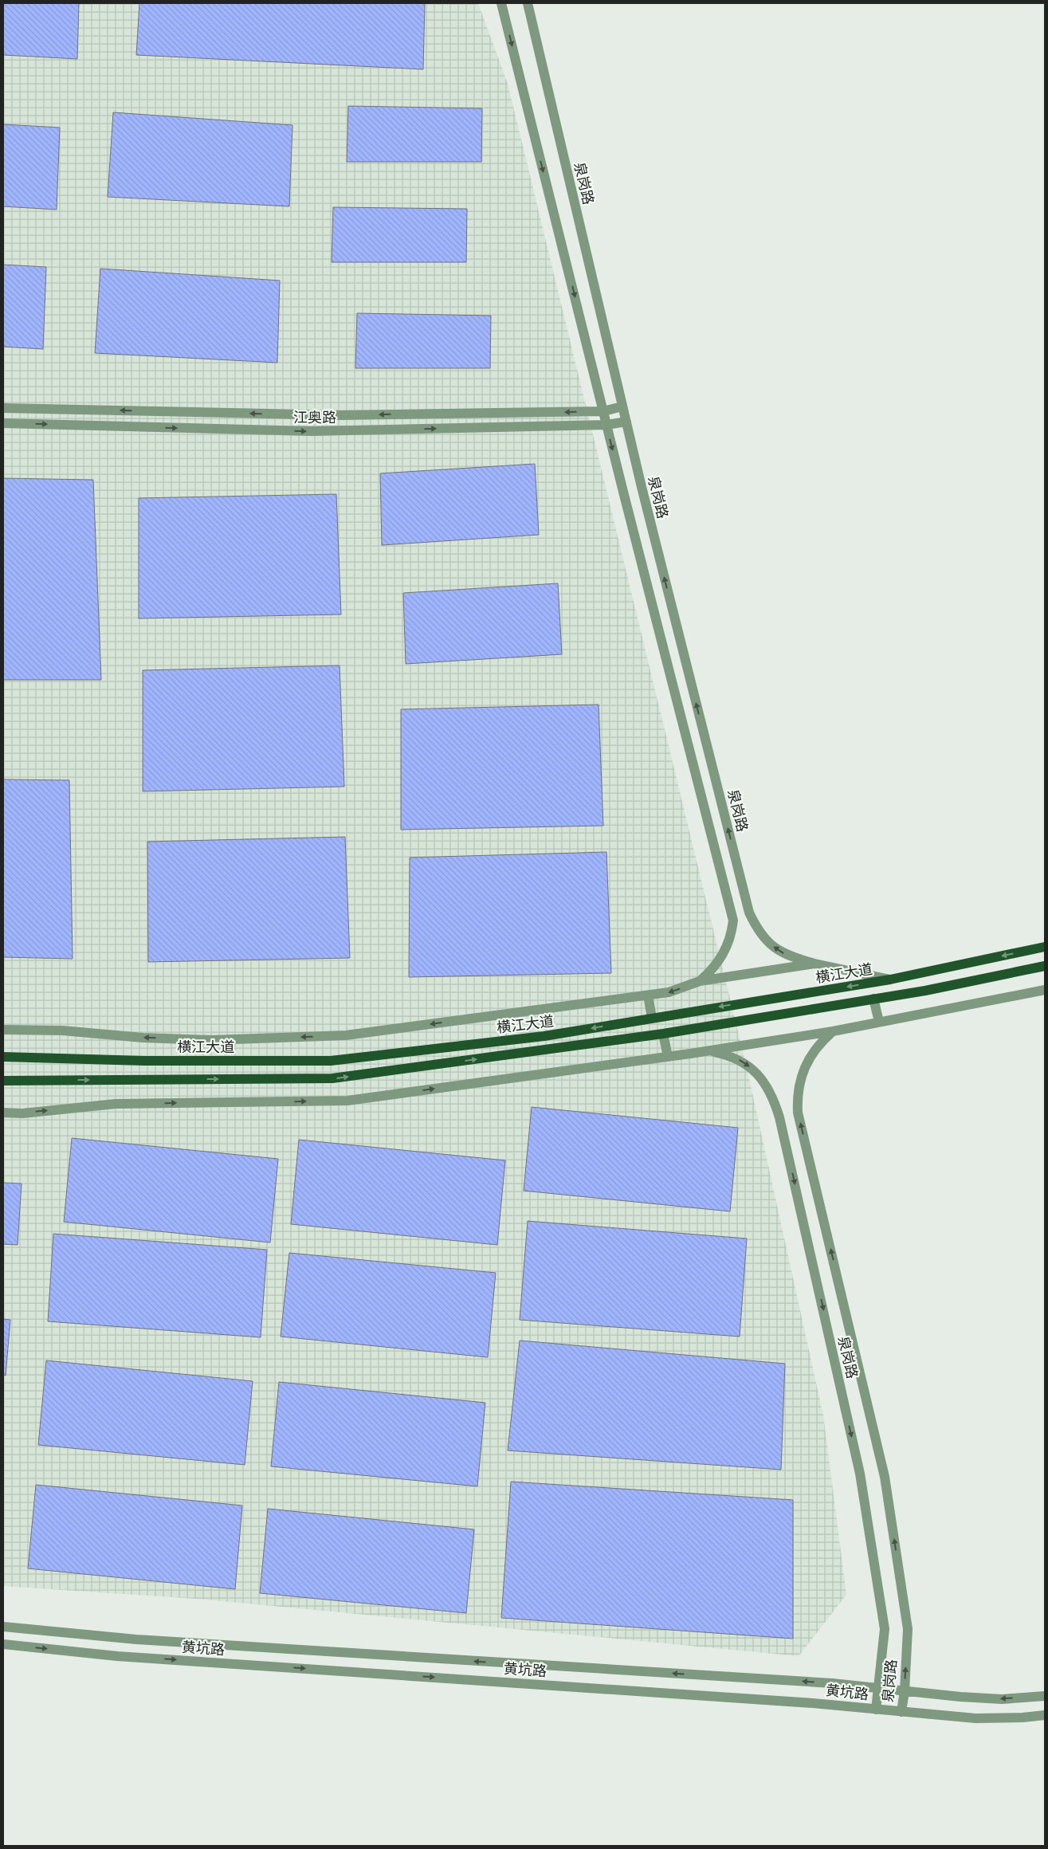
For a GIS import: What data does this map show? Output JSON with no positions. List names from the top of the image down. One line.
{"streets":{"main road":["横江大道"],"street":["泉岗路","江奥路","黄坑路"]},"crossings":[["泉岗路","江奥路"],["泉岗路","横江大道"],["泉岗路","黄坑路"]]}
